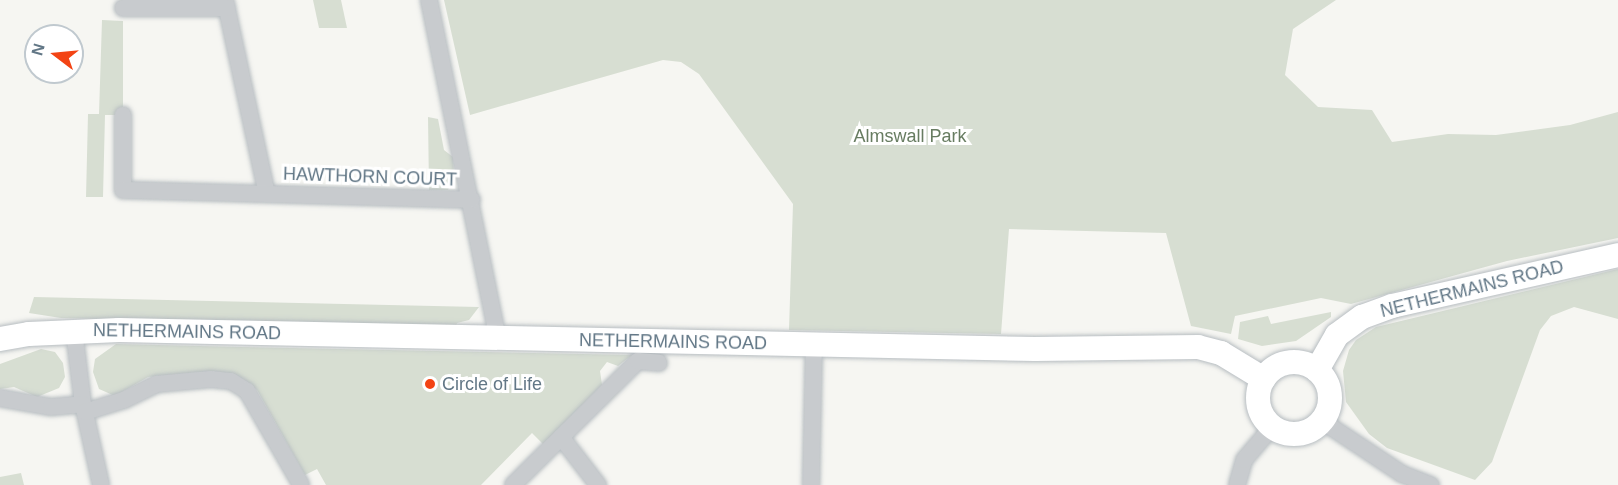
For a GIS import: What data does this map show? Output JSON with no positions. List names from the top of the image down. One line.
{"streets":{"main road":["NETHERMAINS ROAD"],"street":["HAWTHORN COURT"]},"crossings":[["HAWTHORN COURT","NETHERMAINS ROAD"]],"parks":["Almswall Park"],"places":["Circle of Life"],"north":"left"}
